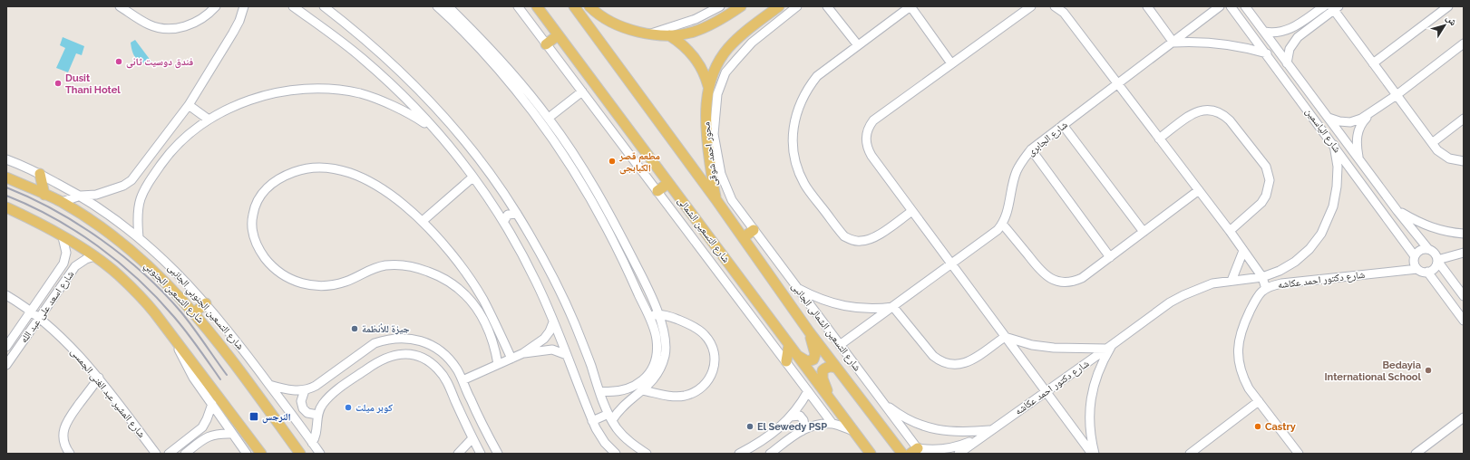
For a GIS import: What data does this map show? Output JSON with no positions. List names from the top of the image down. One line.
{"streets":{"main road":["محور احمد شوقى","شارع التسعين الشمالى","شارع التسعين الجنوبي"],"street":["شارع الياسمين","شارع الجابرى","شارع دكتور احمد عكاشه","شارع اسعد على عبد الله","شارع التسعين الجنوبي الجانبى","شارع التسعين الشمالى الجانبى","شارع المشير عبد الغنى الجمسى"]},"crossings":[["شارع الياسمين","شارع دكتور احمد عكاشه"],["شارع الجابرى","شارع التسعين الشمالى الجانبى"],["شارع دكتور احمد عكاشه","شارع التسعين الشمالى الجانبى"],["شارع اسعد على عبد الله","شارع المشير عبد الغنى الجمسى"]],"places":{"other":["فندق دوسيت ثانى","Dusit Thani Hotel","مطعم قصر الكبابجى","جيزة للأنظمة","Bedayia International School","كوبر ميلت","El Sewedy PSP","Castry"],"transit":["النرجس"]},"north":"top right"}
